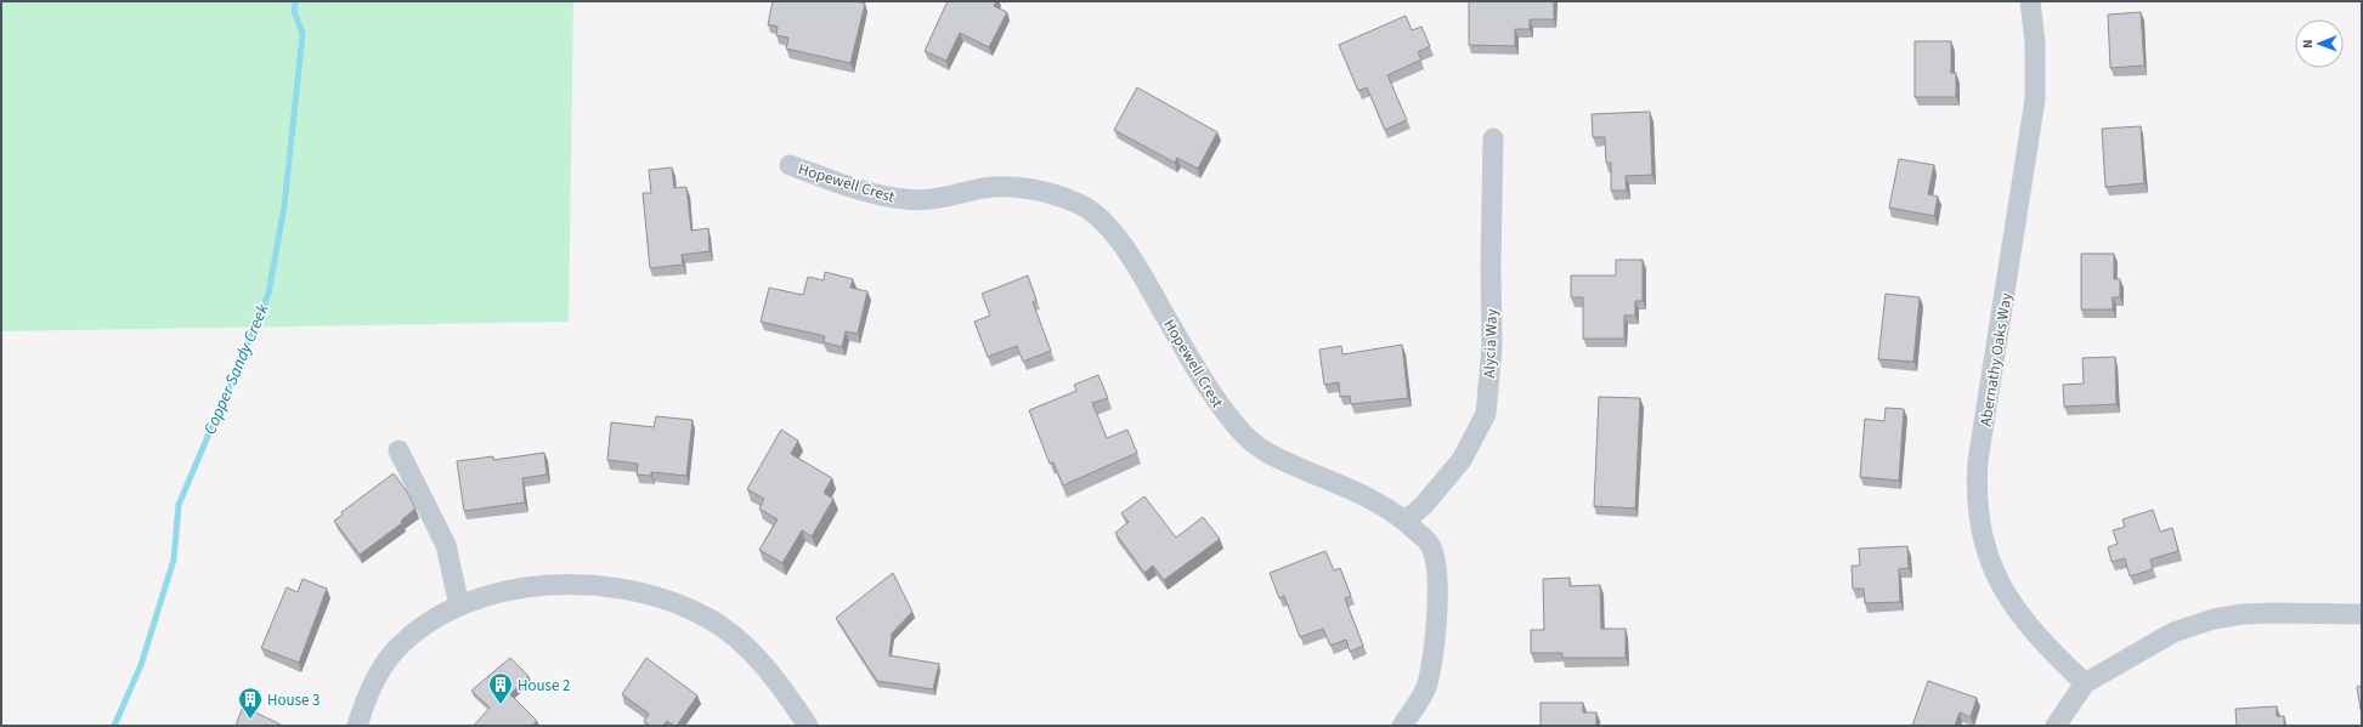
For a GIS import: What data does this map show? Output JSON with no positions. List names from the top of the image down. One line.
{"streets":{"street":["Hopewell Crest","Alycia Way","Abernathy Oaks Way"]},"crossings":[["Hopewell Crest","Alycia Way"]],"water":["Copper Sandy Creek"],"places":{"building":["House 2","House 3"]},"north":"left"}
